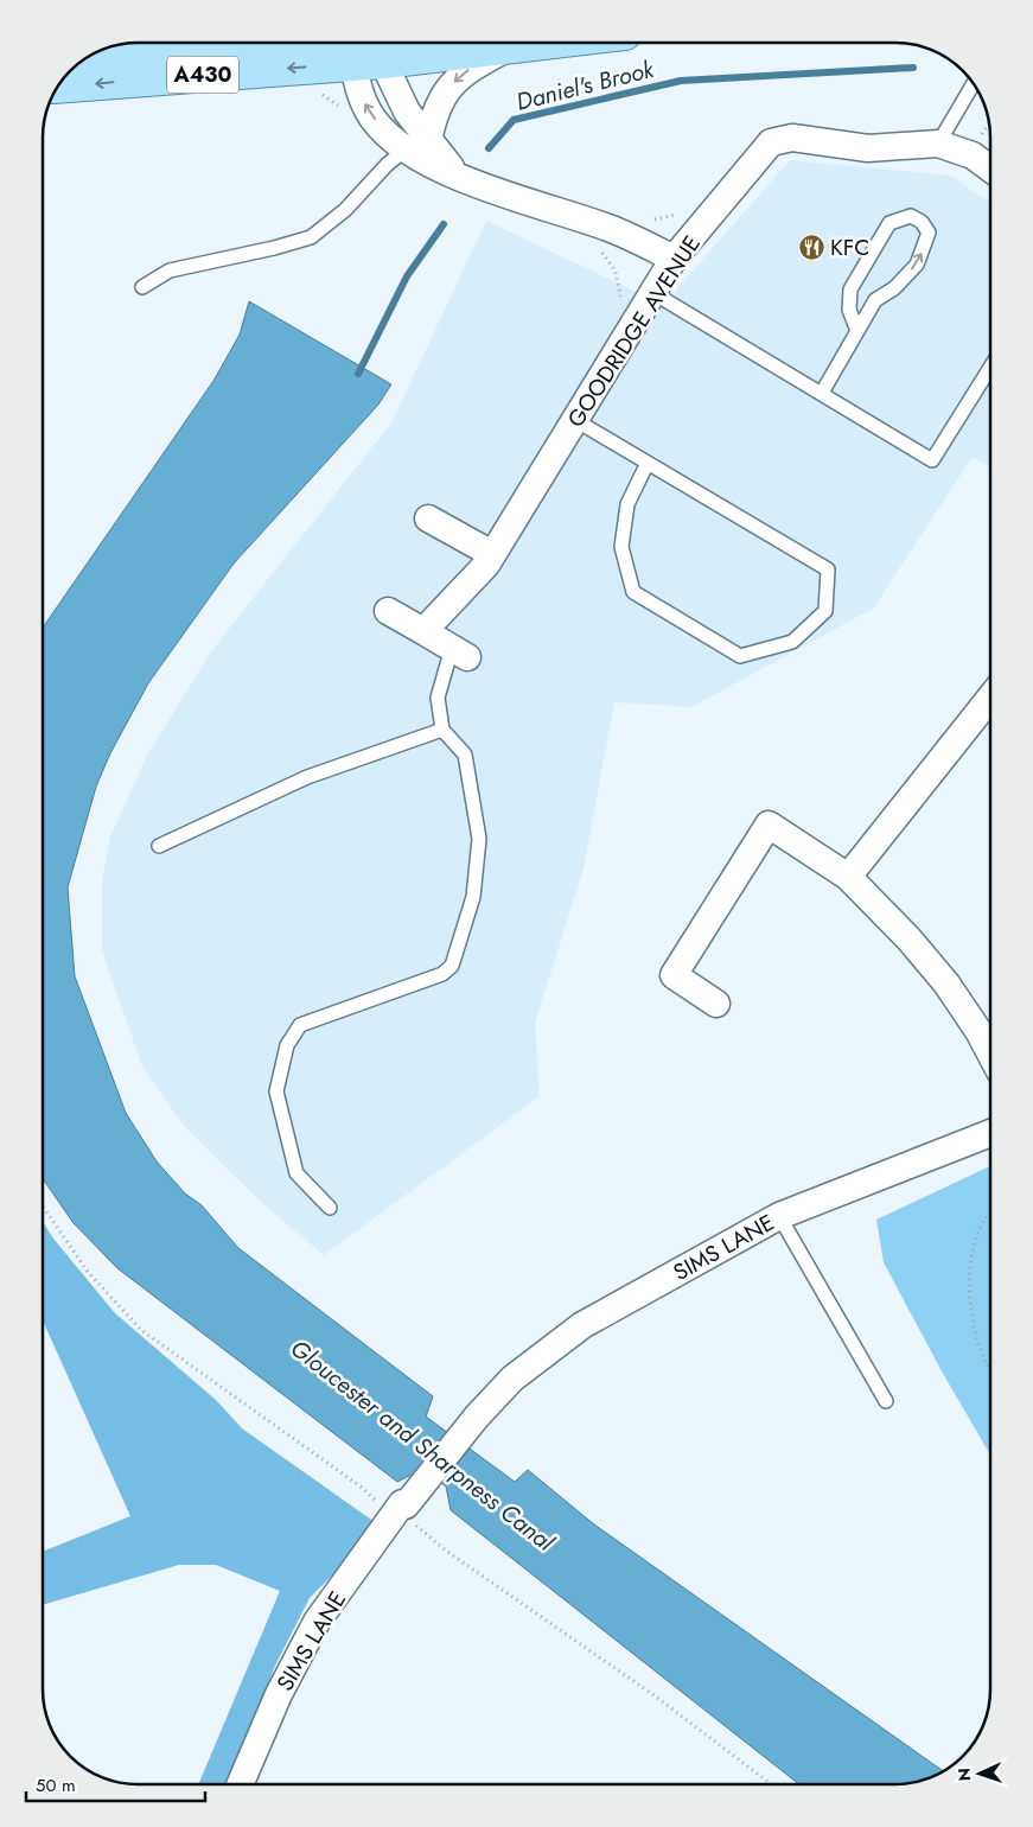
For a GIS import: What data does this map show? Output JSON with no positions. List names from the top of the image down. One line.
{"streets":{"main road":["A430"],"street":["GOODRIDGE AVENUE","SIMS LANE"]},"water":["Daniel's Brook","Gloucester and Sharpness Canal"],"places":{"restaurant":["KFC"]},"scale_bar":"50 m","north":"left"}
